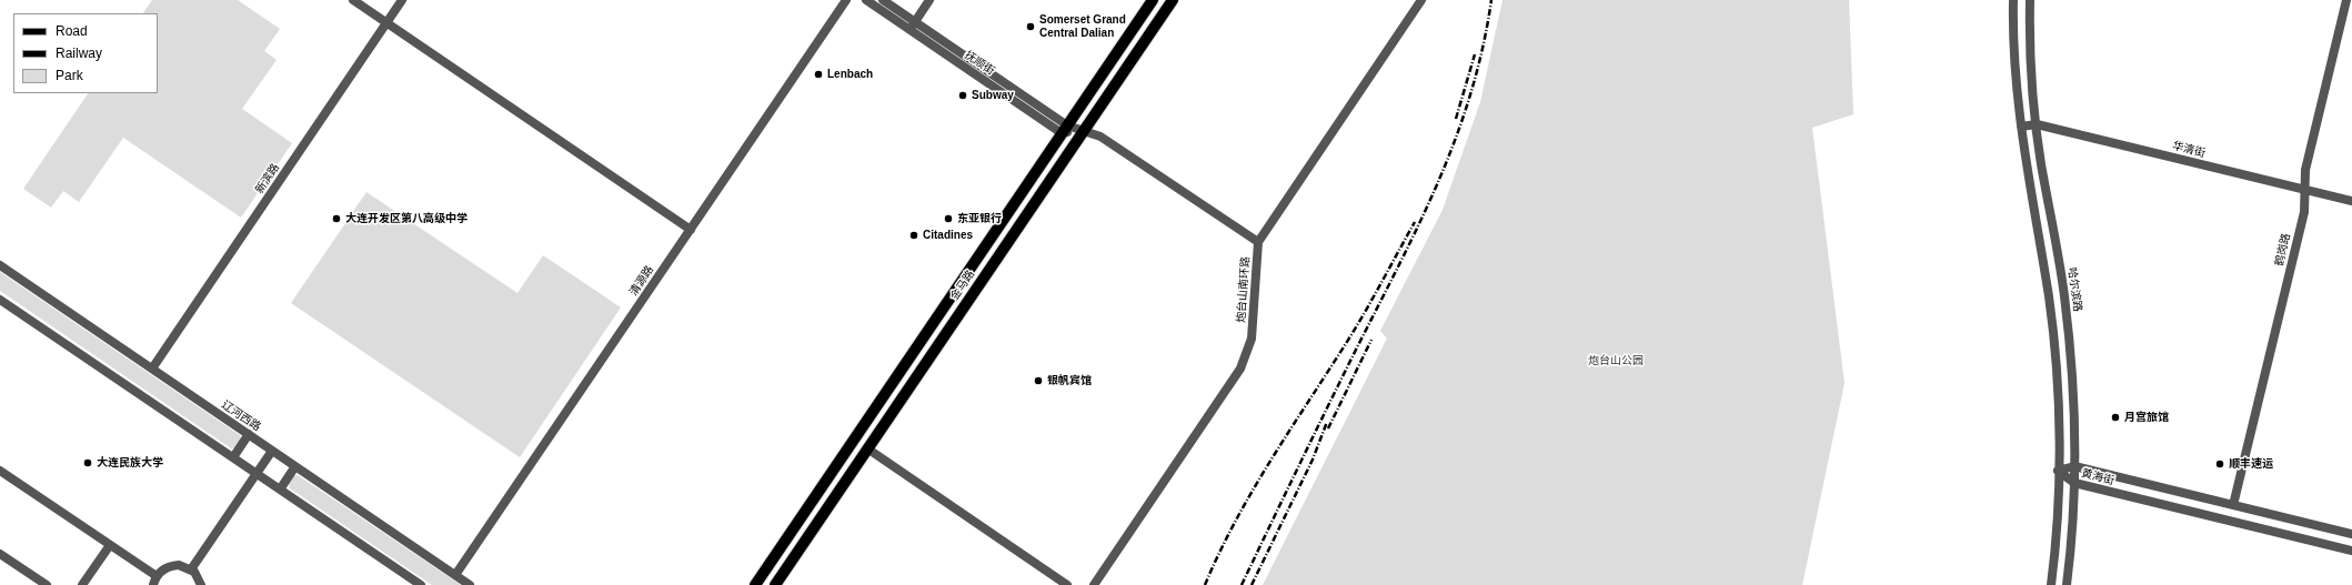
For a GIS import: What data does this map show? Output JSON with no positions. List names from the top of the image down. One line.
{"streets":{"main road":["金马路"],"street":["抚顺街","华清街","新滨路","鹤岗路","清源路","炮台山南环路","哈尔滨路","辽河西路","黄海街"]},"crossings":[["抚顺街","金马路"],["抚顺街","炮台山南环路"],["华清街","鹤岗路"],["华清街","哈尔滨路"],["新滨路","辽河西路"],["鹤岗路","黄海街"],["清源路","辽河西路"],["哈尔滨路","黄海街"]],"parks":["炮台山公园"],"places":["Somerset Grand Central Dalian","Lenbach","Subway","大连开发区第八高级中学","东亚银行","Citadines","银帆宾馆","月宫旅馆","大连民族大学","顺丰速运"],"legend":["Road","Railway","Park"]}
